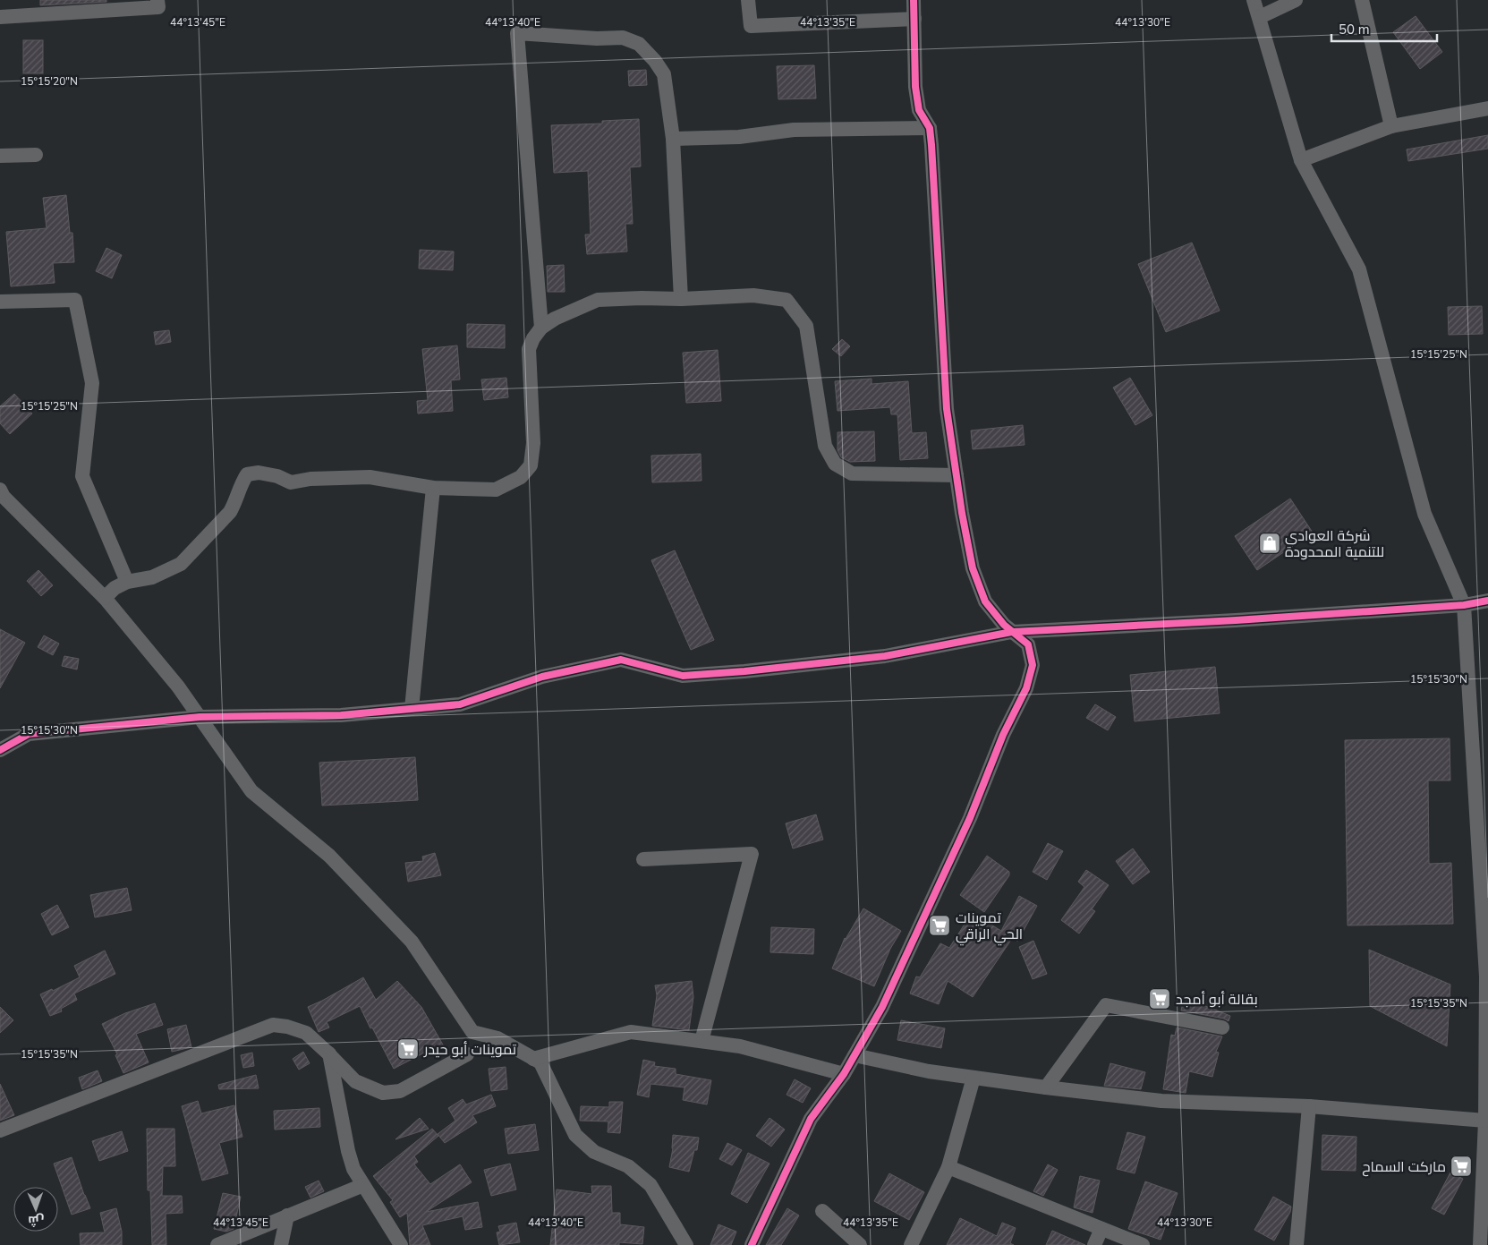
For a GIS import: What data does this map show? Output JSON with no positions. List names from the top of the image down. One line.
{"places":{"shop":["شركة العوادي للتنمية المحدودة"],"supermarket":["تموينات الحي الراقي","بقالة أبو أمجد","تموينات أبو حيدر","ماركت السماح"]},"scale_bar":"50 m","north":"bottom","coordinates":["44°13'45\"E","44°13'40\"E","44°13'35\"E","44°13'30\"E","15°15'20\"N","15°15'25\"N","15°15'30\"N","15°15'35\"N"]}
